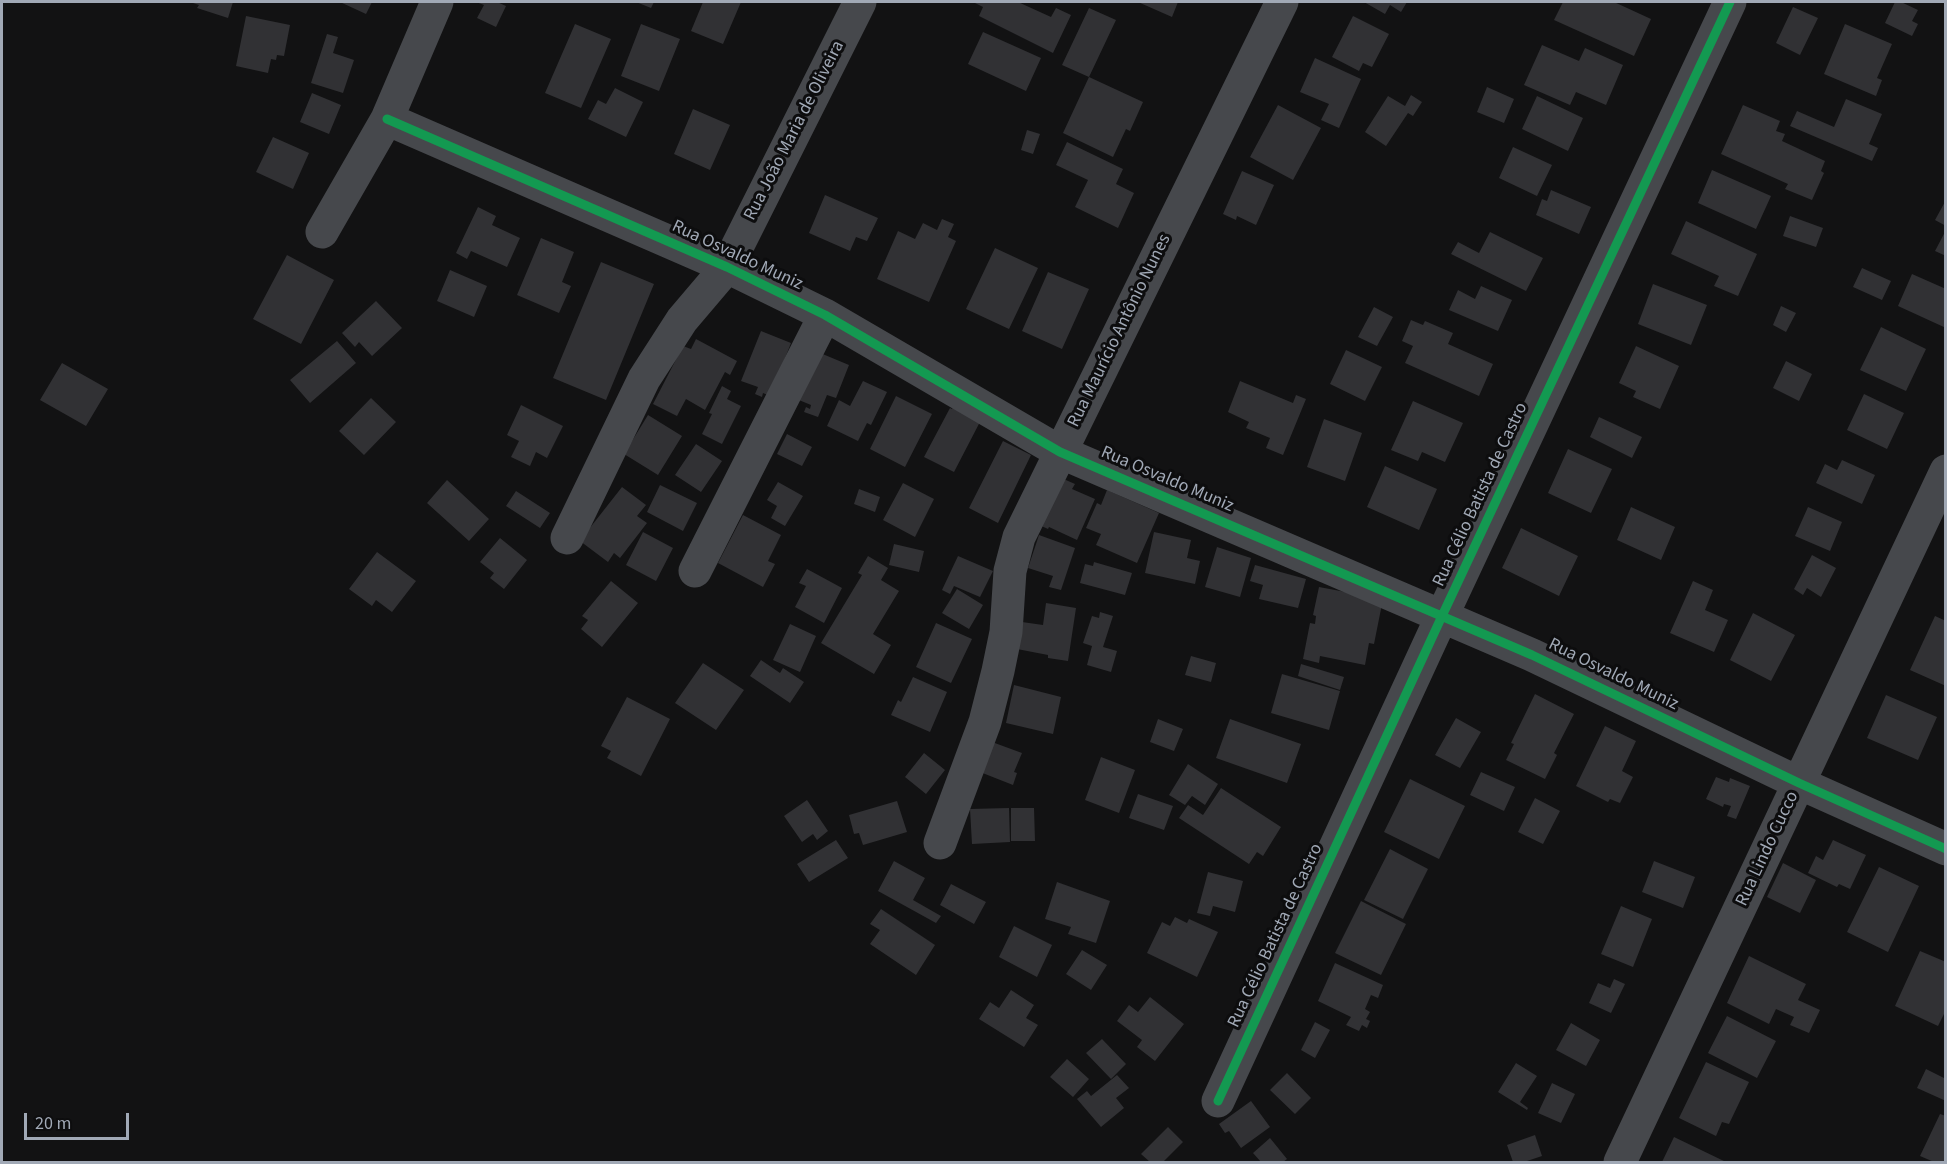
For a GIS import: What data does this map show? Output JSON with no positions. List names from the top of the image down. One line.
{"streets":{"street":["Rua João Maria de Oliveira","Rua Osvaldo Muniz","Rua Maurício Antônio Nunes","Rua Célio Batista de Castro","Rua Lindo Cucco"]},"crossings":[["Rua João Maria de Oliveira","Rua Osvaldo Muniz"],["Rua Osvaldo Muniz","Rua Maurício Antônio Nunes"],["Rua Osvaldo Muniz","Rua Célio Batista de Castro"],["Rua Osvaldo Muniz","Rua Lindo Cucco"]],"scale_bar":"20 m"}
